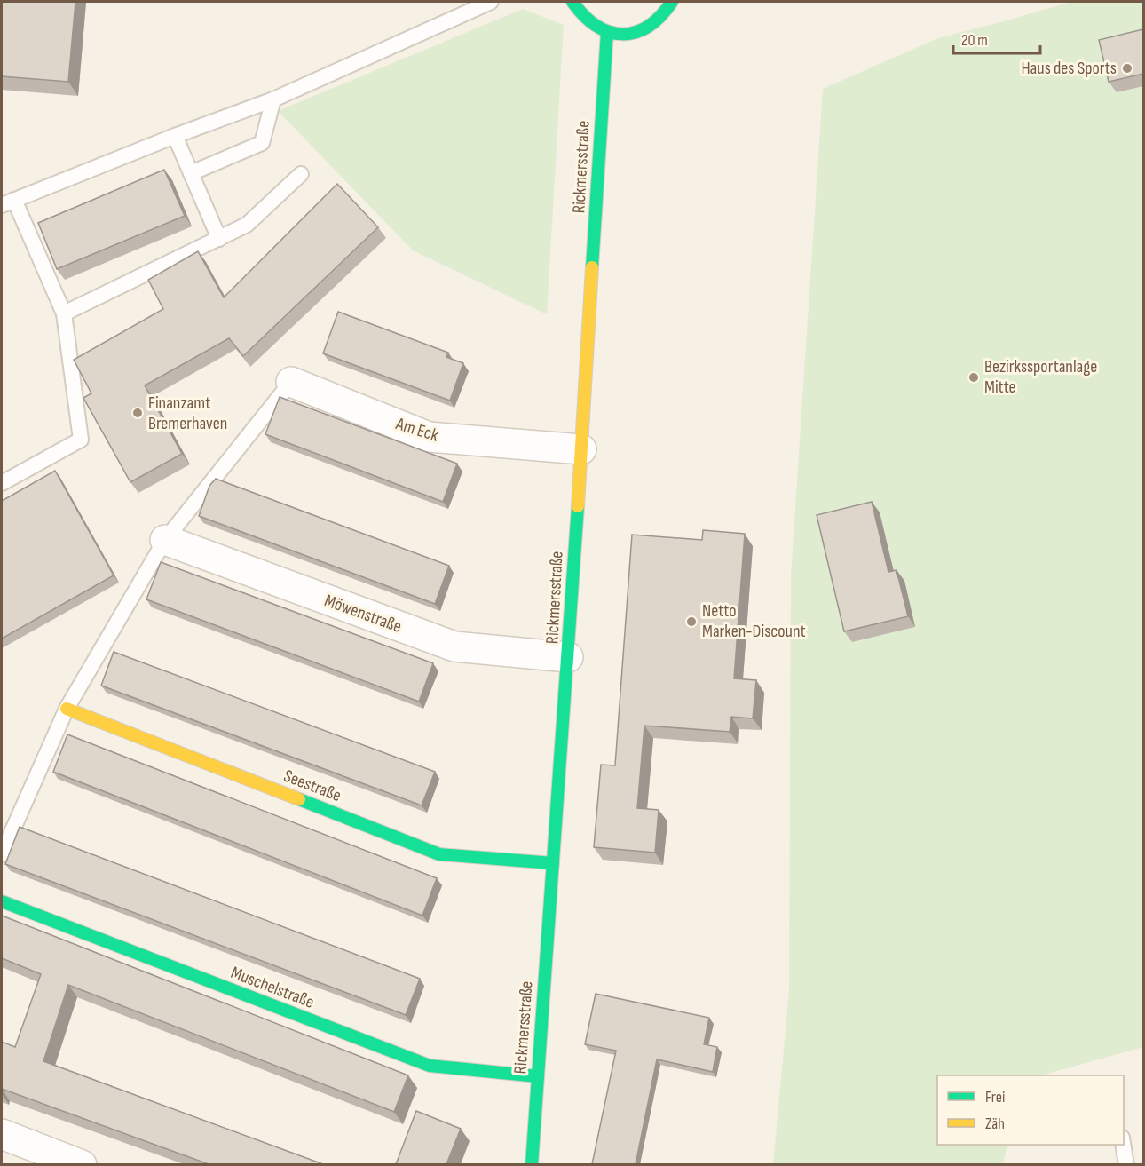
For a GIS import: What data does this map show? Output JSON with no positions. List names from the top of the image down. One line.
{"streets":{"main road":["Rickmersstraße","Seestraße","Muschelstraße"],"street":["Am Eck","Möwenstraße"]},"crossings":[["Rickmersstraße","Am Eck"],["Rickmersstraße","Möwenstraße"],["Rickmersstraße","Seestraße"],["Rickmersstraße","Muschelstraße"]],"places":["Haus des Sports","Bezirkssportanlage Mitte","Finanzamt Bremerhaven","Netto Marken-Discount"],"legend":["Frei","Zäh"],"scale_bar":"20 m"}
